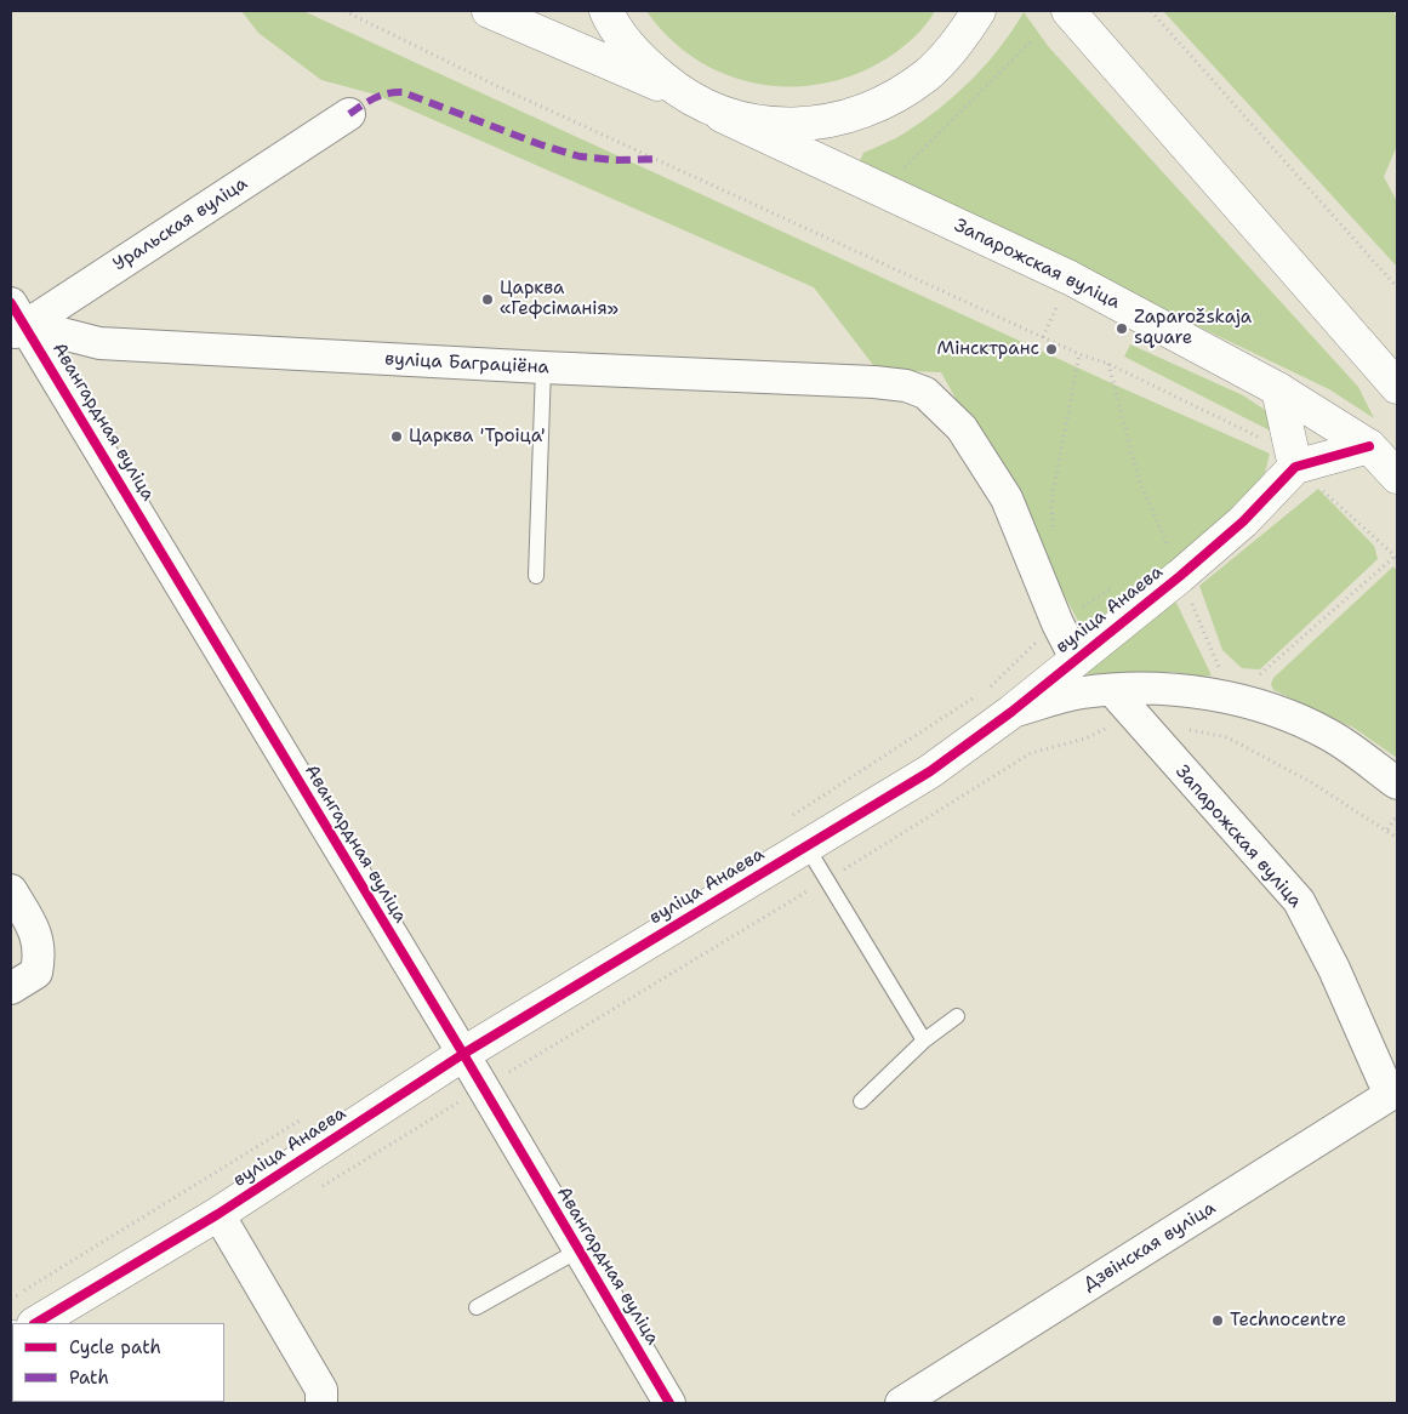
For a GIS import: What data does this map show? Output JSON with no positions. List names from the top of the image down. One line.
{"streets":{"main road":["Запарожская вуліца","вуліца Анаева"],"street":["Уральская вуліца","вуліца Баграціёна","Авангардная вуліца","Дзвінская вуліца"]},"crossings":[["Уральская вуліца","вуліца Баграціёна"],["Уральская вуліца","Авангардная вуліца"],["Запарожская вуліца","вуліца Анаева"],["Запарожская вуліца","Дзвінская вуліца"],["вуліца Баграціёна","Авангардная вуліца"],["Авангардная вуліца","вуліца Анаева"]],"places":["Царква «Гефсіманія»","Zaparožskaja square","Мінсктранс","Царква 'Троіца'","Technocentre"],"legend":["Cycle path","Path"]}
